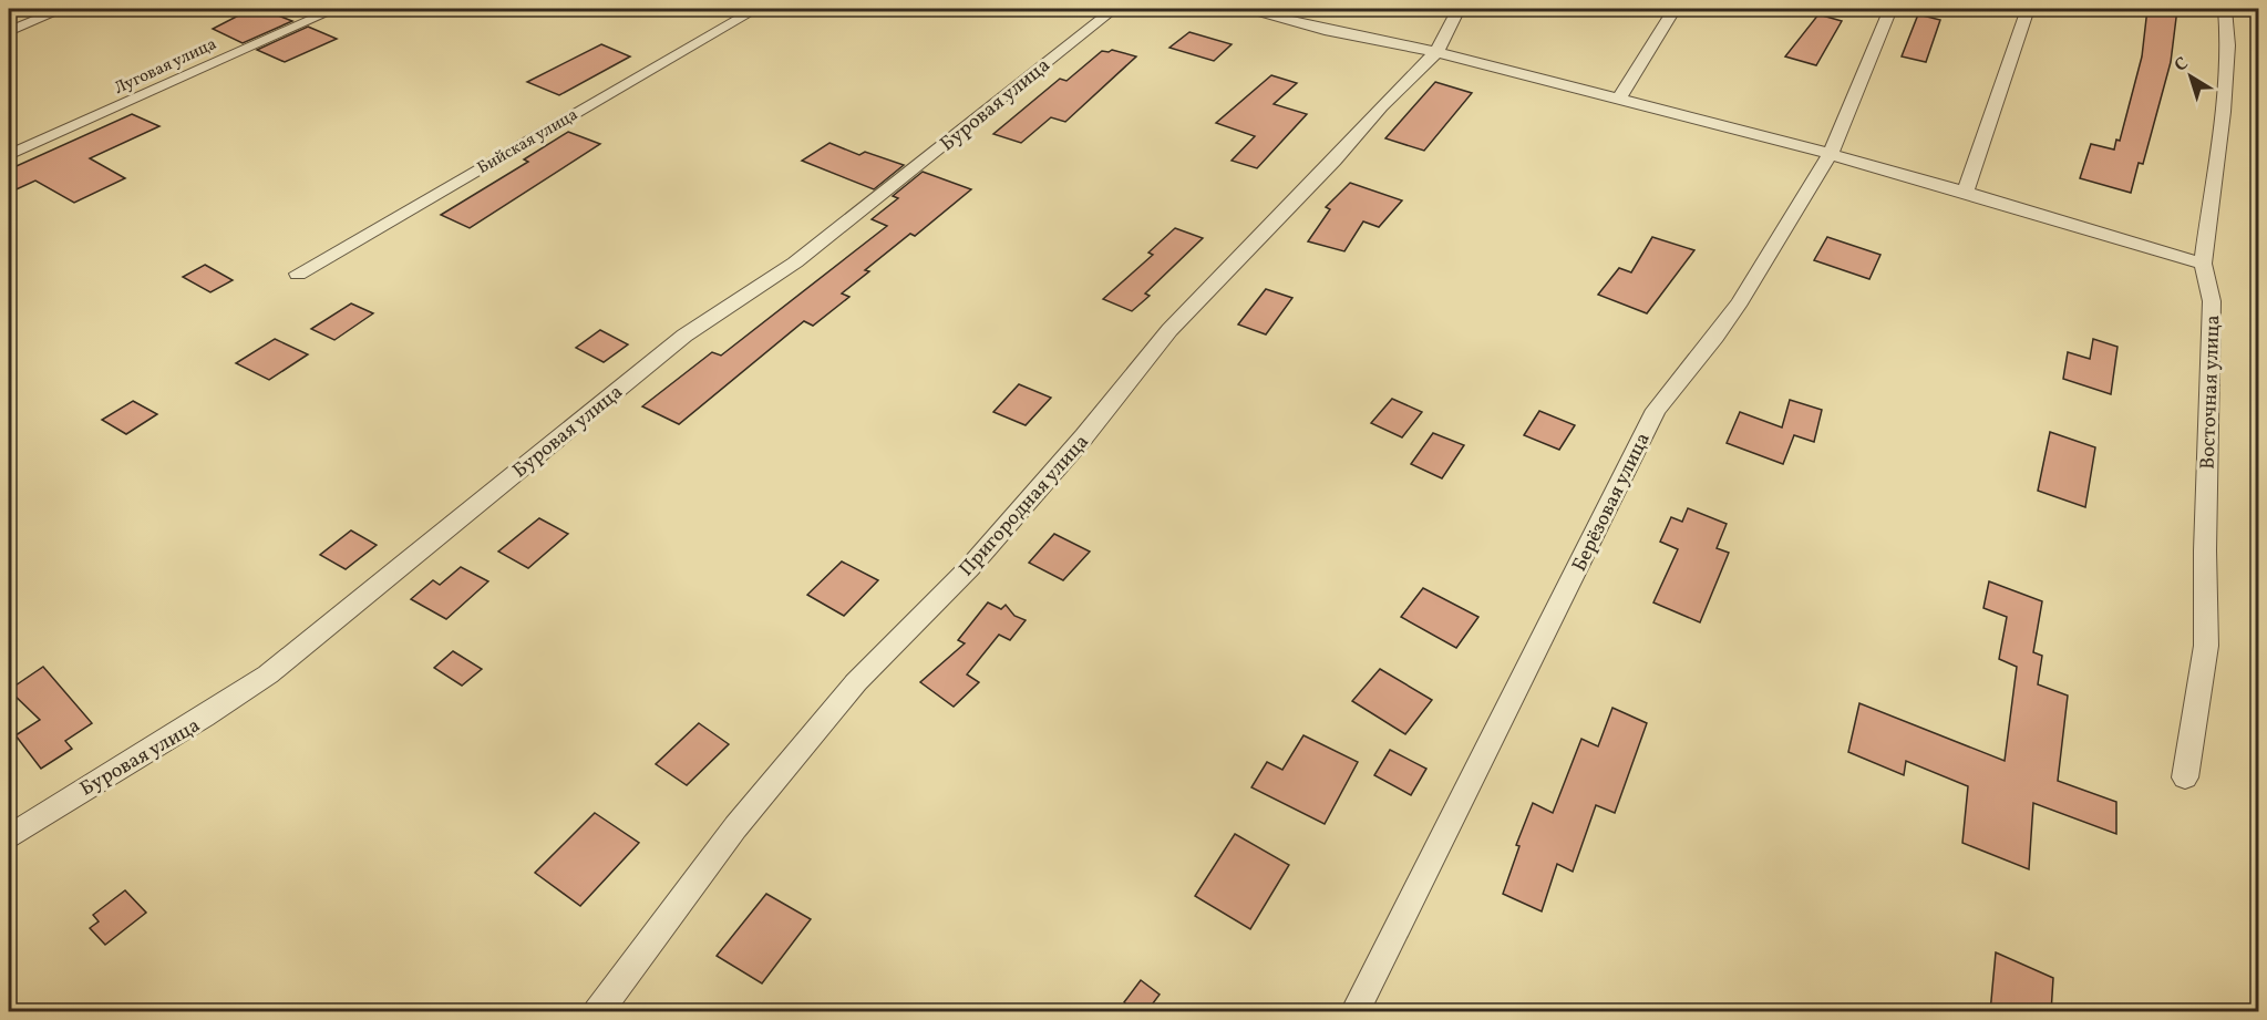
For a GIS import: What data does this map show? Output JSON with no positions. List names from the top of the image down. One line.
{"streets":{"street":["Луговая улица","Буровая улица","Бийская улица","Восточная улица","Берёзовая улица","Пригородная улица"]},"north":"top left"}
